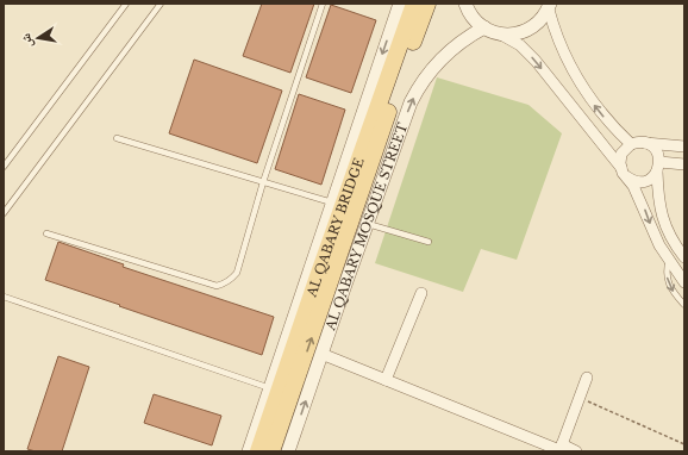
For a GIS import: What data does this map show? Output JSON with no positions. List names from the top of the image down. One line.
{"streets":{"main road":["AL QABARY BRIDGE"],"street":["AL QABARY MOSQUE STREET"]},"north":"left"}
